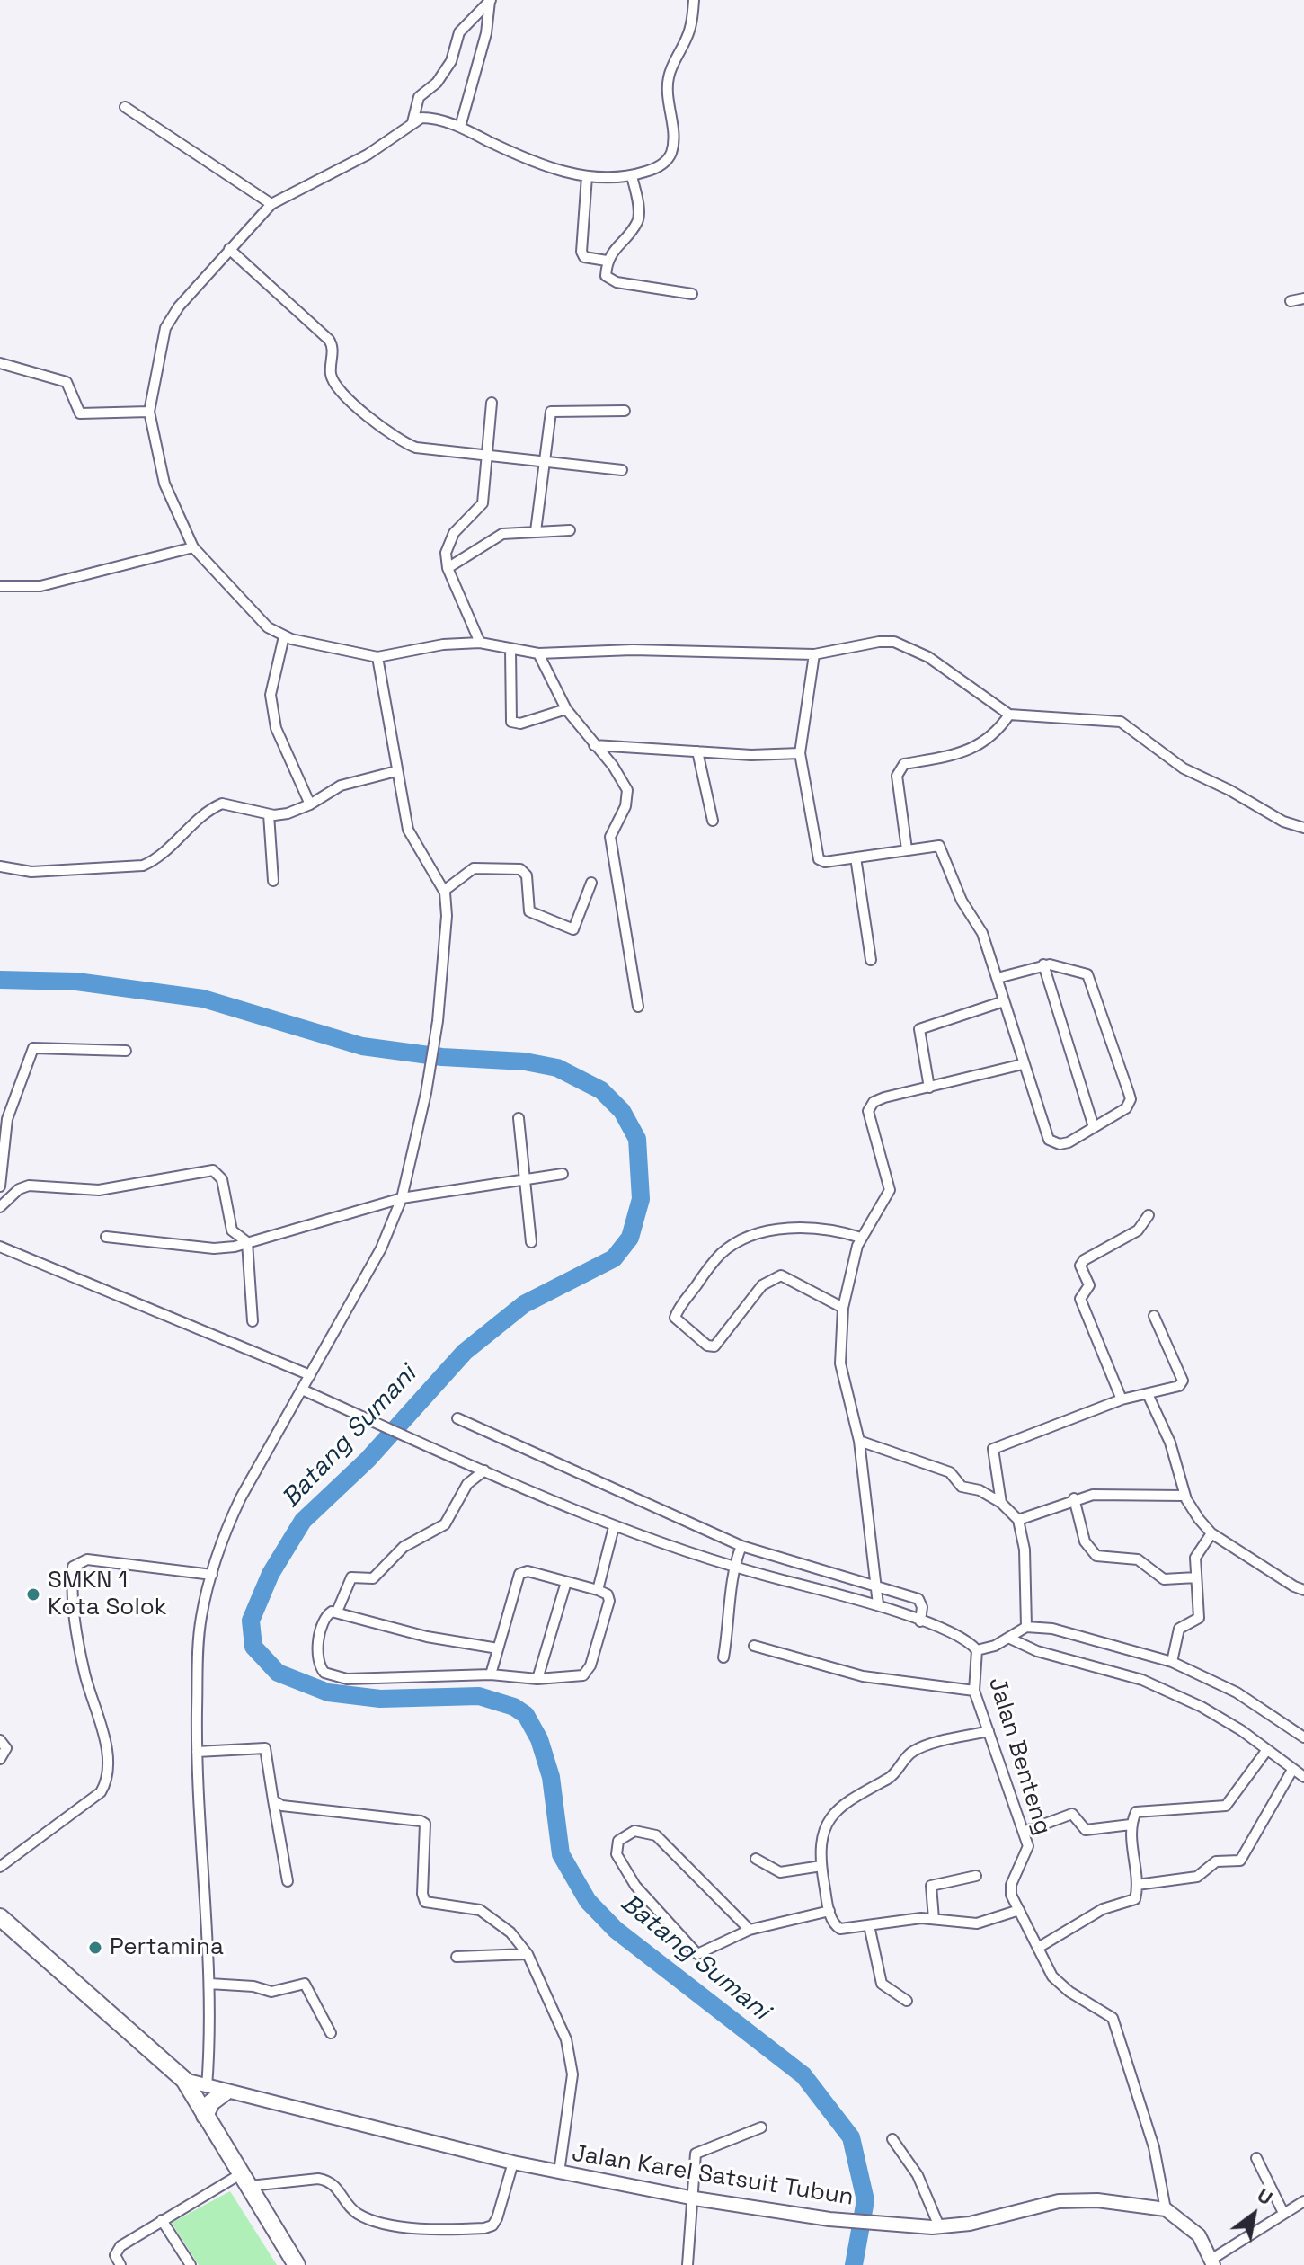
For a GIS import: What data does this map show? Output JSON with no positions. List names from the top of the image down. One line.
{"streets":{"street":["Jalan Benteng","Jalan Karel Satsuit Tubun"]},"crossings":[["Jalan Benteng","Jalan Karel Satsuit Tubun"]],"water":["Batang Sumani"],"places":["SMKN 1 Kota Solok","Pertamina"],"north":"top right"}
